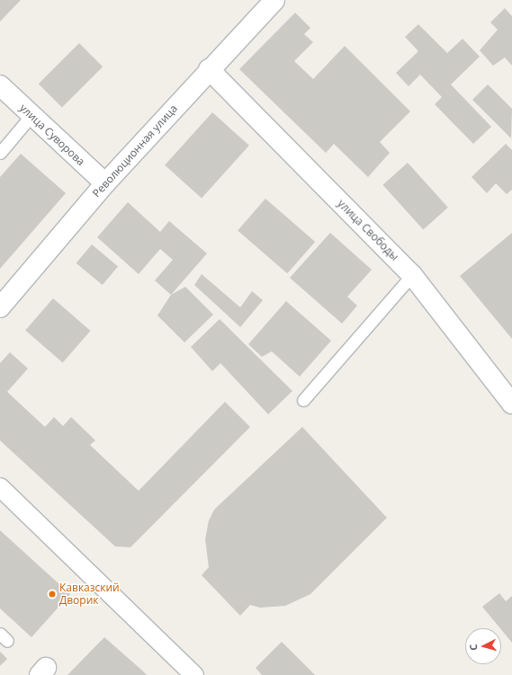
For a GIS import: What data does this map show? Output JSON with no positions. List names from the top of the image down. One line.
{"streets":{"street":["улица Суворова","Революционная улица","улица Свободы"]},"crossings":[["улица Суворова","Революционная улица"],["Революционная улица","улица Свободы"]],"places":["Кавказский Дворик"],"north":"left"}
